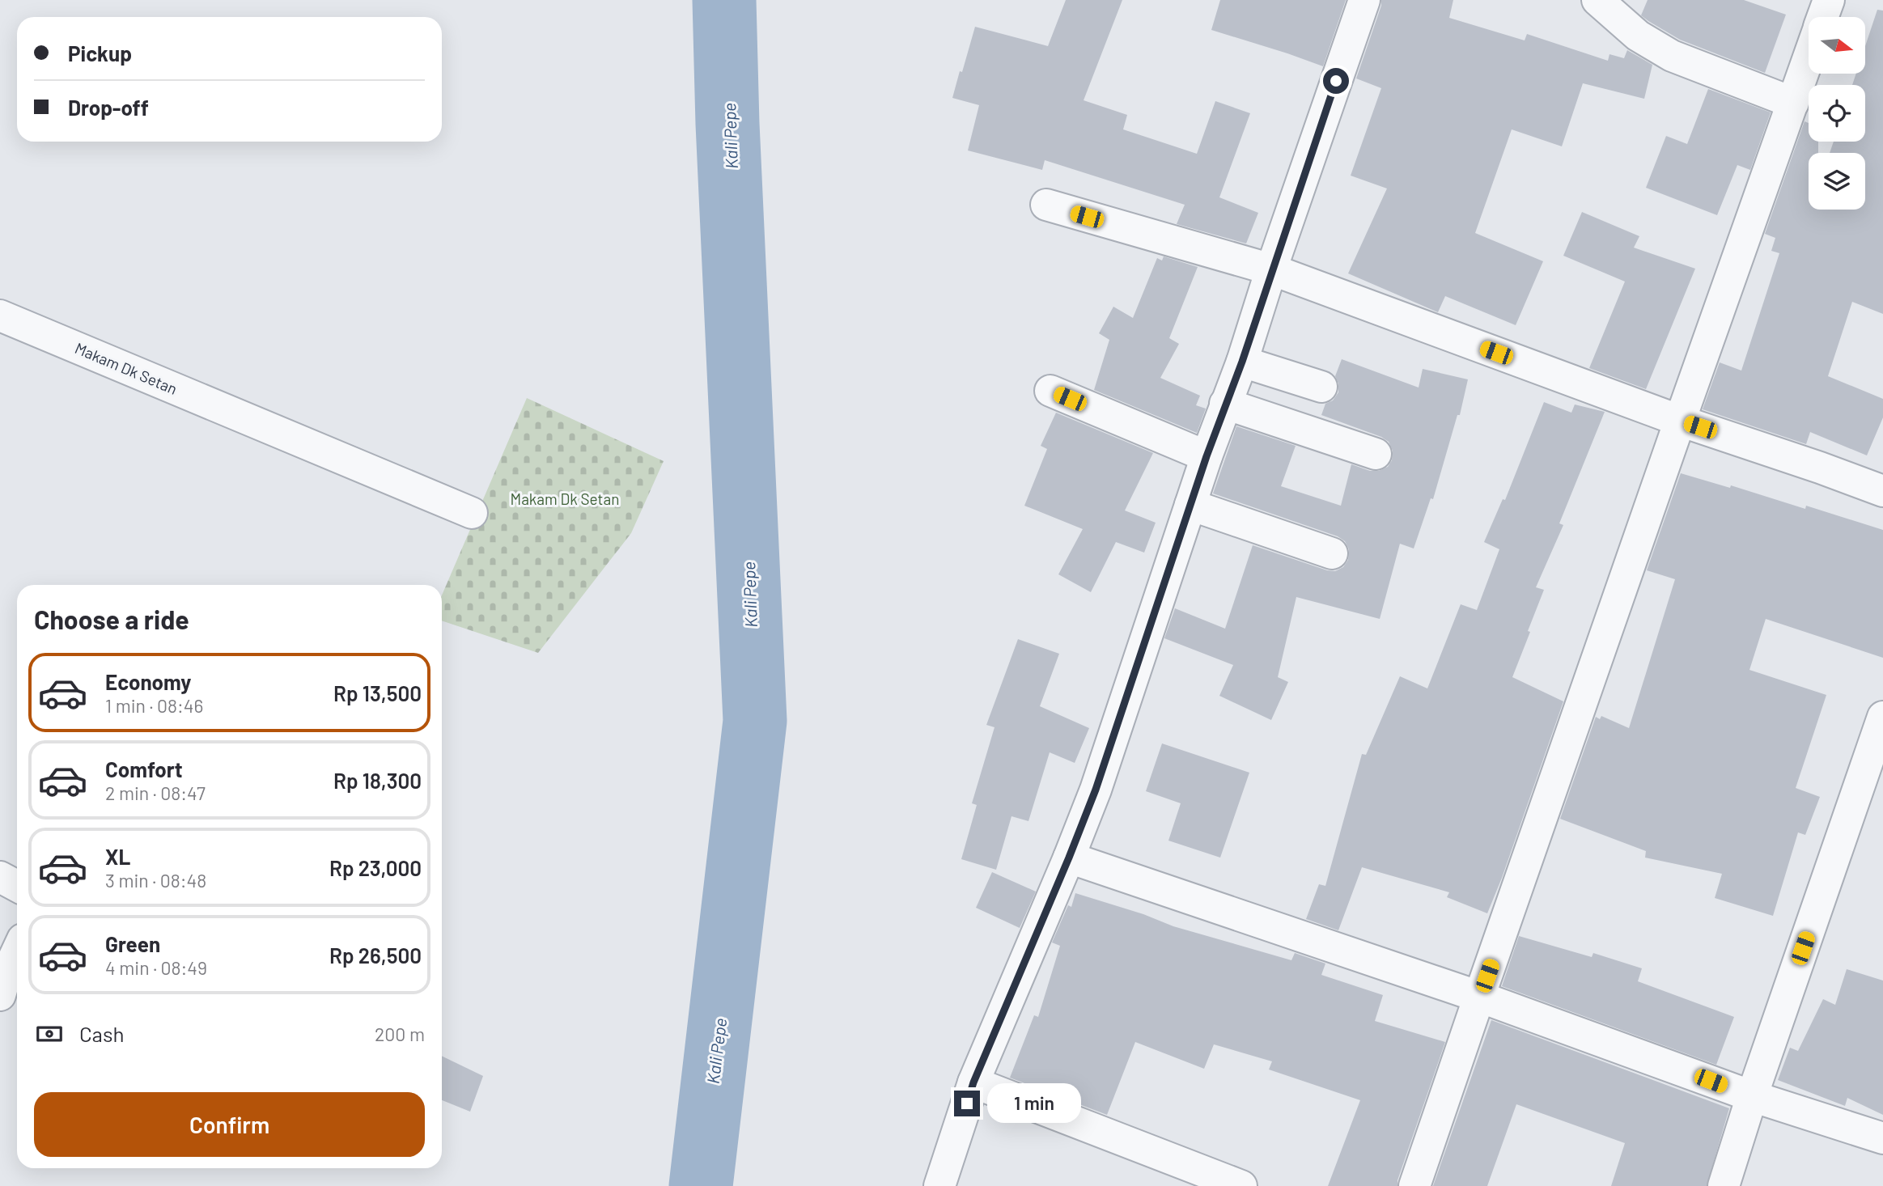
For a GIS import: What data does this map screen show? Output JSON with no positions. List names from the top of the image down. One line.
{"streets":{"street":["Makam Dk Setan"]},"water":["Kali Pepe"],"parks":["Makam Dk Setan"],"north":"right","page":{"banner":["Pickup","Drop-off"],"heading":"Choose a ride","list":[{"name":"Economy","note":"1 min · 08:46","value":"Rp 13,500"},{"name":"Comfort","note":"2 min · 08:47","value":"Rp 18,300"},{"name":"XL","note":"3 min · 08:48","value":"Rp 23,000"},{"name":"Green","note":"4 min · 08:49","value":"Rp 26,500"}],"pay":["Cash","200 m"],"buttons":"Confirm","bubble":"1 min"}}
